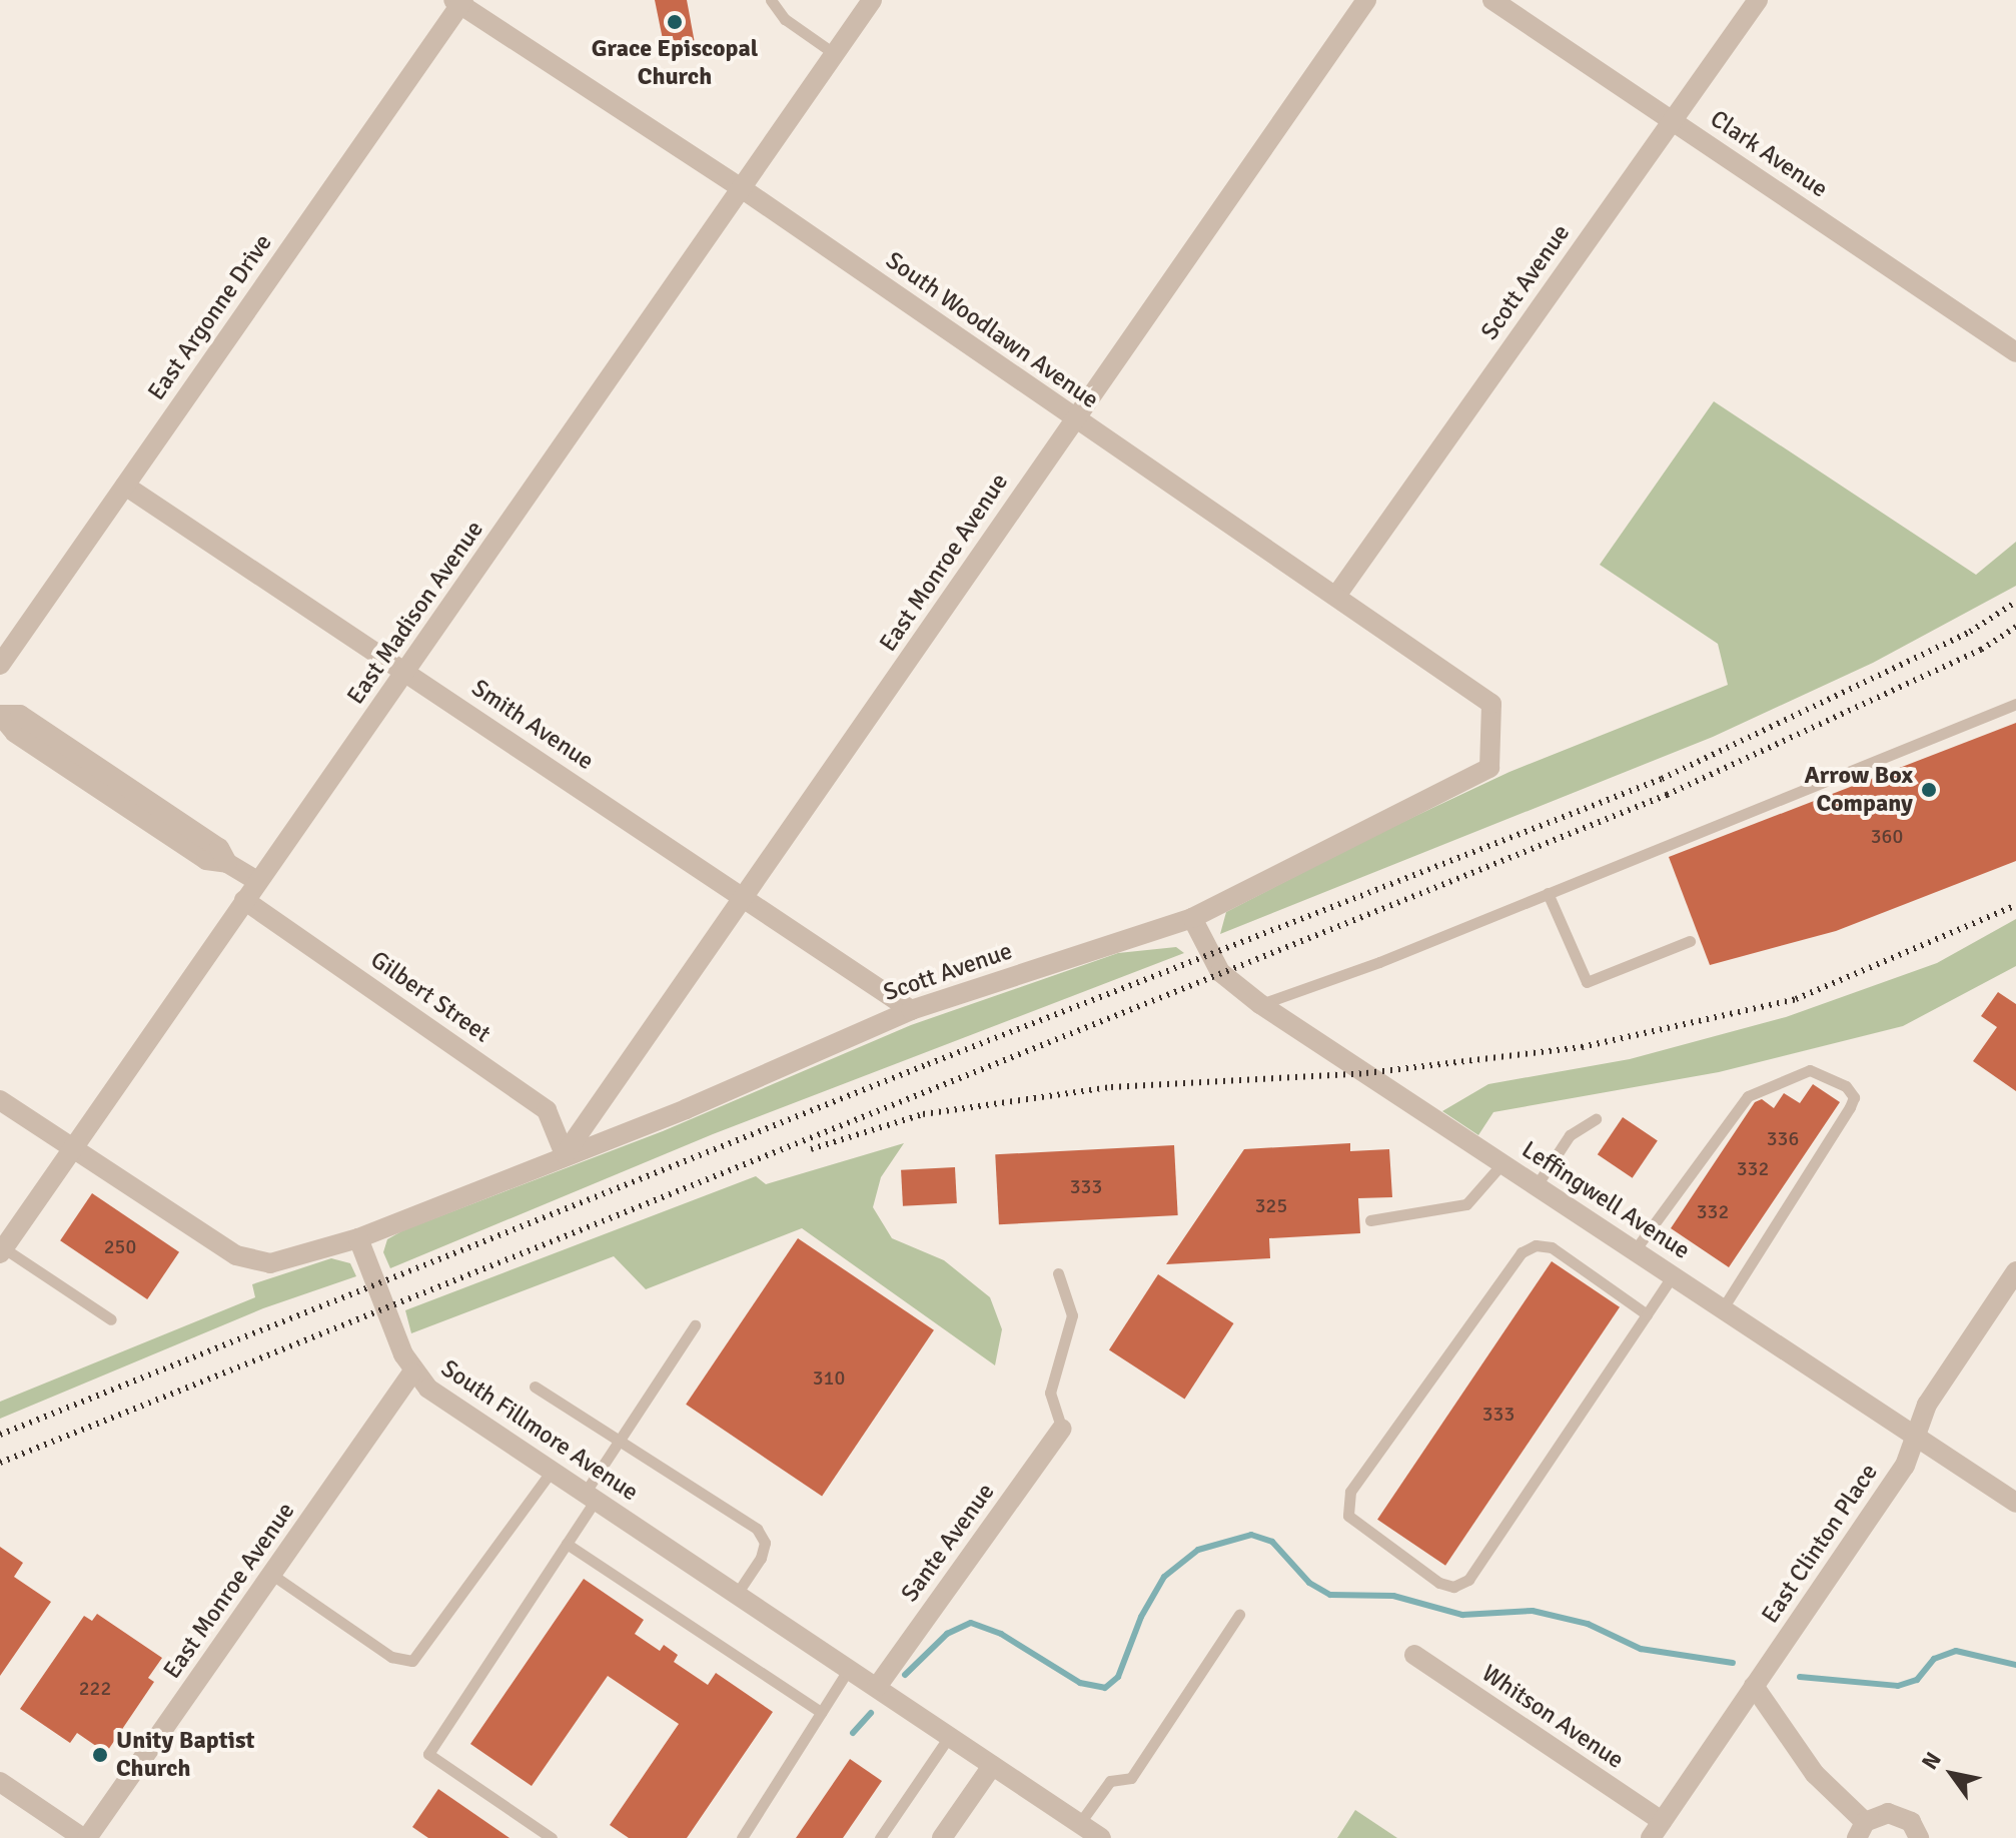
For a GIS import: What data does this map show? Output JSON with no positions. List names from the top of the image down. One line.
{"streets":{"street":["Clark Avenue","Scott Avenue","East Argonne Drive","South Woodlawn Avenue","East Monroe Avenue","East Madison Avenue","Smith Avenue","Gilbert Street","Leffingwell Avenue","South Fillmore Avenue","Sante Avenue","East Clinton Place","Whitson Avenue"]},"crossings":[["Clark Avenue","Scott Avenue"],["Scott Avenue","South Woodlawn Avenue"],["Scott Avenue","East Monroe Avenue"],["Scott Avenue","Smith Avenue"],["Scott Avenue","Gilbert Street"],["Scott Avenue","Leffingwell Avenue"],["Scott Avenue","South Fillmore Avenue"],["East Argonne Drive","South Woodlawn Avenue"],["East Argonne Drive","Smith Avenue"],["South Woodlawn Avenue","East Monroe Avenue"],["South Woodlawn Avenue","East Madison Avenue"],["East Monroe Avenue","Smith Avenue"],["East Monroe Avenue","Gilbert Street"],["East Monroe Avenue","South Fillmore Avenue"],["East Madison Avenue","Smith Avenue"],["East Madison Avenue","Gilbert Street"],["Leffingwell Avenue","East Clinton Place"],["South Fillmore Avenue","Sante Avenue"],["East Clinton Place","Whitson Avenue"]],"places":["Grace Episcopal Church","Arrow Box Company","Unity Baptist Church"],"house_numbers":["360","336","332","333","325","332","250","310","333","222"],"north":"top left"}
